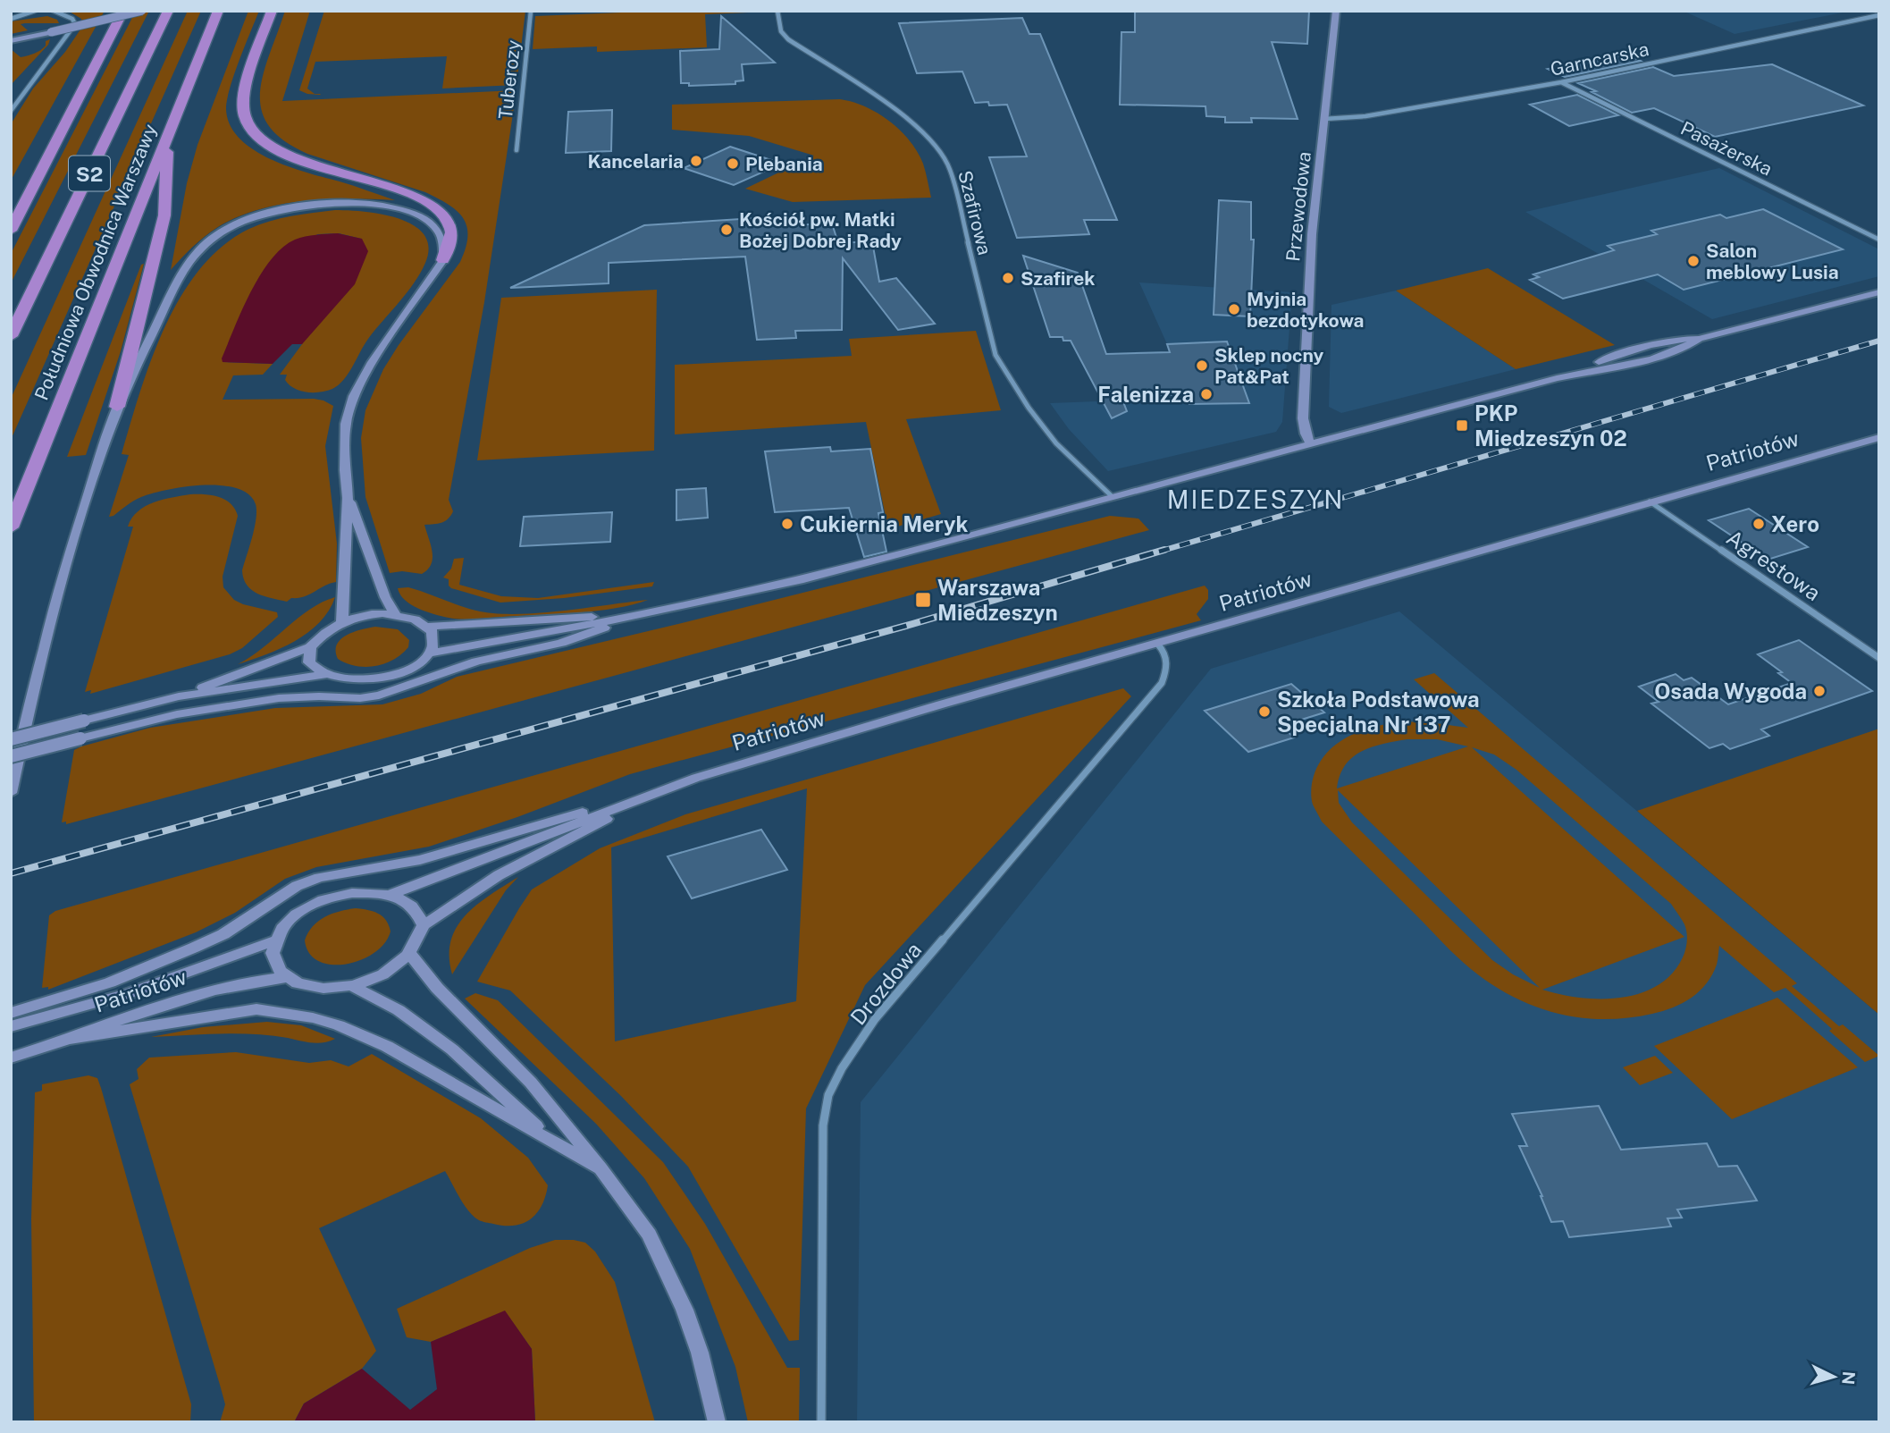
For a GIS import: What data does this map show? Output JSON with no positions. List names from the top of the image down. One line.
{"streets":{"highway":["S2","Południowa Obwodnica Warszawy"],"main road":["Przewodowa","Patriotów"],"street":["Garncarska","Tuberozy","Pasażerska","Szafirowa","Agrestowa","Drozdowa"]},"crossings":[["Garncarska","Pasażerska"],["Garncarska","Przewodowa"],["Patriotów","Agrestowa"],["Patriotów","Drozdowa"]],"districts":["MIEDZESZYN"],"places":{"other":["Kancelaria","Plebania","Kościół pw. Matki Bożej Dobrej Rady","Salon meblowy Lusia","Szafirek","Myjnia bezdotykowa","Sklep nocny Pat&Pat","Falenizza","Cukiernia Meryk","Xero","Osada Wygoda","Szkoła Podstawowa Specjalna Nr 137"],"transit":["PKP Miedzeszyn 02","Warszawa Miedzeszyn"]},"north":"right"}
